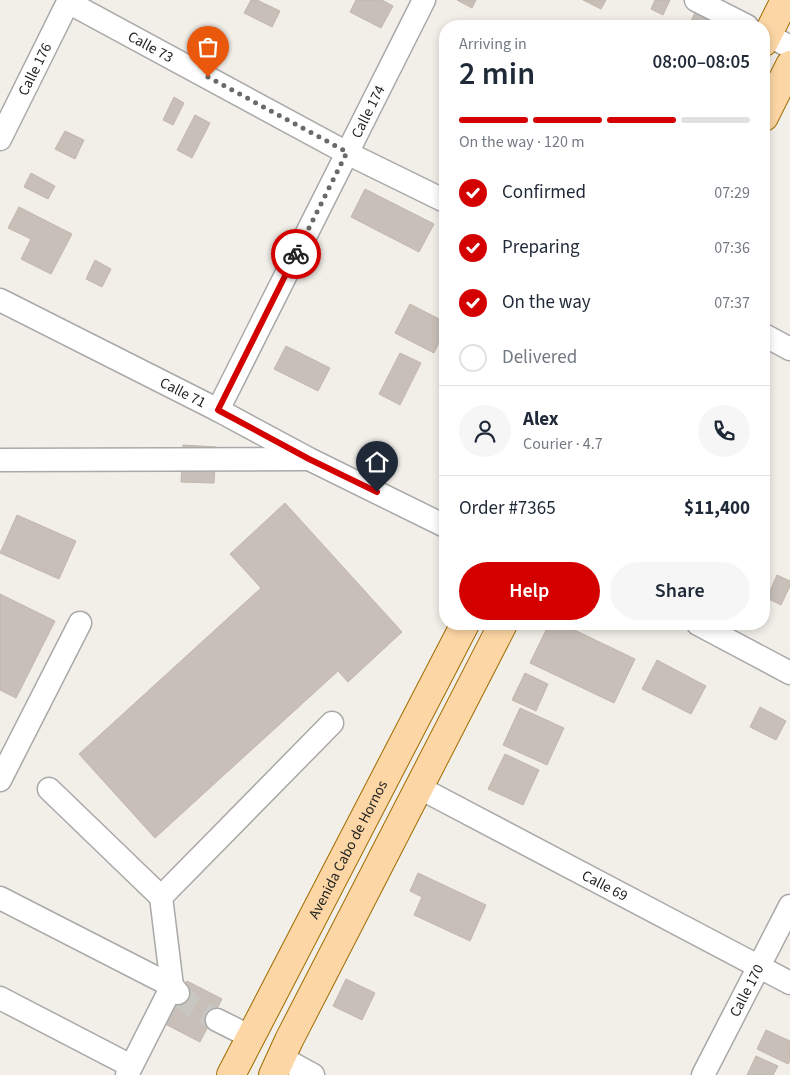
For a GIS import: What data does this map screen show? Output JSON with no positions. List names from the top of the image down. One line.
{"streets":{"main road":["Avenida Cabo de Hornos"],"street":["Calle 73","Calle 176","Calle 174","Calle 71","Calle 69","Calle 170"]},"crossings":[["Calle 73","Calle 176"],["Calle 73","Calle 174"],["Calle 174","Calle 71"],["Calle 69","Calle 170"]],"page":{"heading":["2 min","Arriving in","08:00–08:05"],"panel":["Alex","Courier · 4.7","Order #7365","$11,400"],"bar":"On the way · 120 m","list":[["Confirmed","07:29"],["Preparing","07:36"],["On the way","07:37"],"Delivered"],"buttons":["Help","Share"]}}
